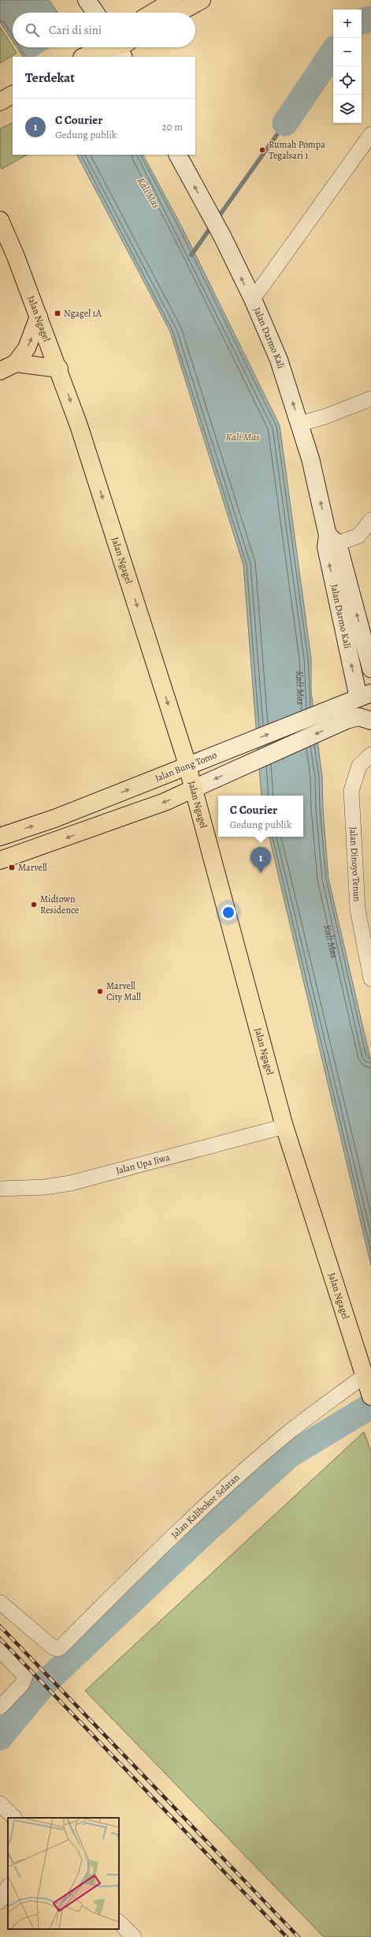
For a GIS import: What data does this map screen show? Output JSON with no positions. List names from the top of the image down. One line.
{"streets":{"main road":["Jalan Ngagel","Jalan Darmo Kali","Jalan Bung Tomo"],"street":["Jalan Dinoyo Tenun","Jalan Upa Jiwa","Jalan Kalibokor Selatan"]},"crossings":[["Jalan Ngagel","Jalan Bung Tomo"],["Jalan Ngagel","Jalan Upa Jiwa"],["Jalan Ngagel","Jalan Kalibokor Selatan"],["Jalan Darmo Kali","Jalan Bung Tomo"]],"one_way":["Jalan Darmo Kali"],"water":["Kali Mas"],"places":{"other":["Rumah Pompa Tegalsari 1","Midtown Residence","Marvell City Mall"],"transit":["Ngagel 1A","Marvell"]},"page":{"map_buttons":["+","−"],"search":"Cari di sini","heading":"Terdekat","list":[{"mark":"1","name":"C Courier","note":"Gedung publik","value":"20 m"}],"popup":["C Courier","Gedung publik"],"pins":"1"}}
